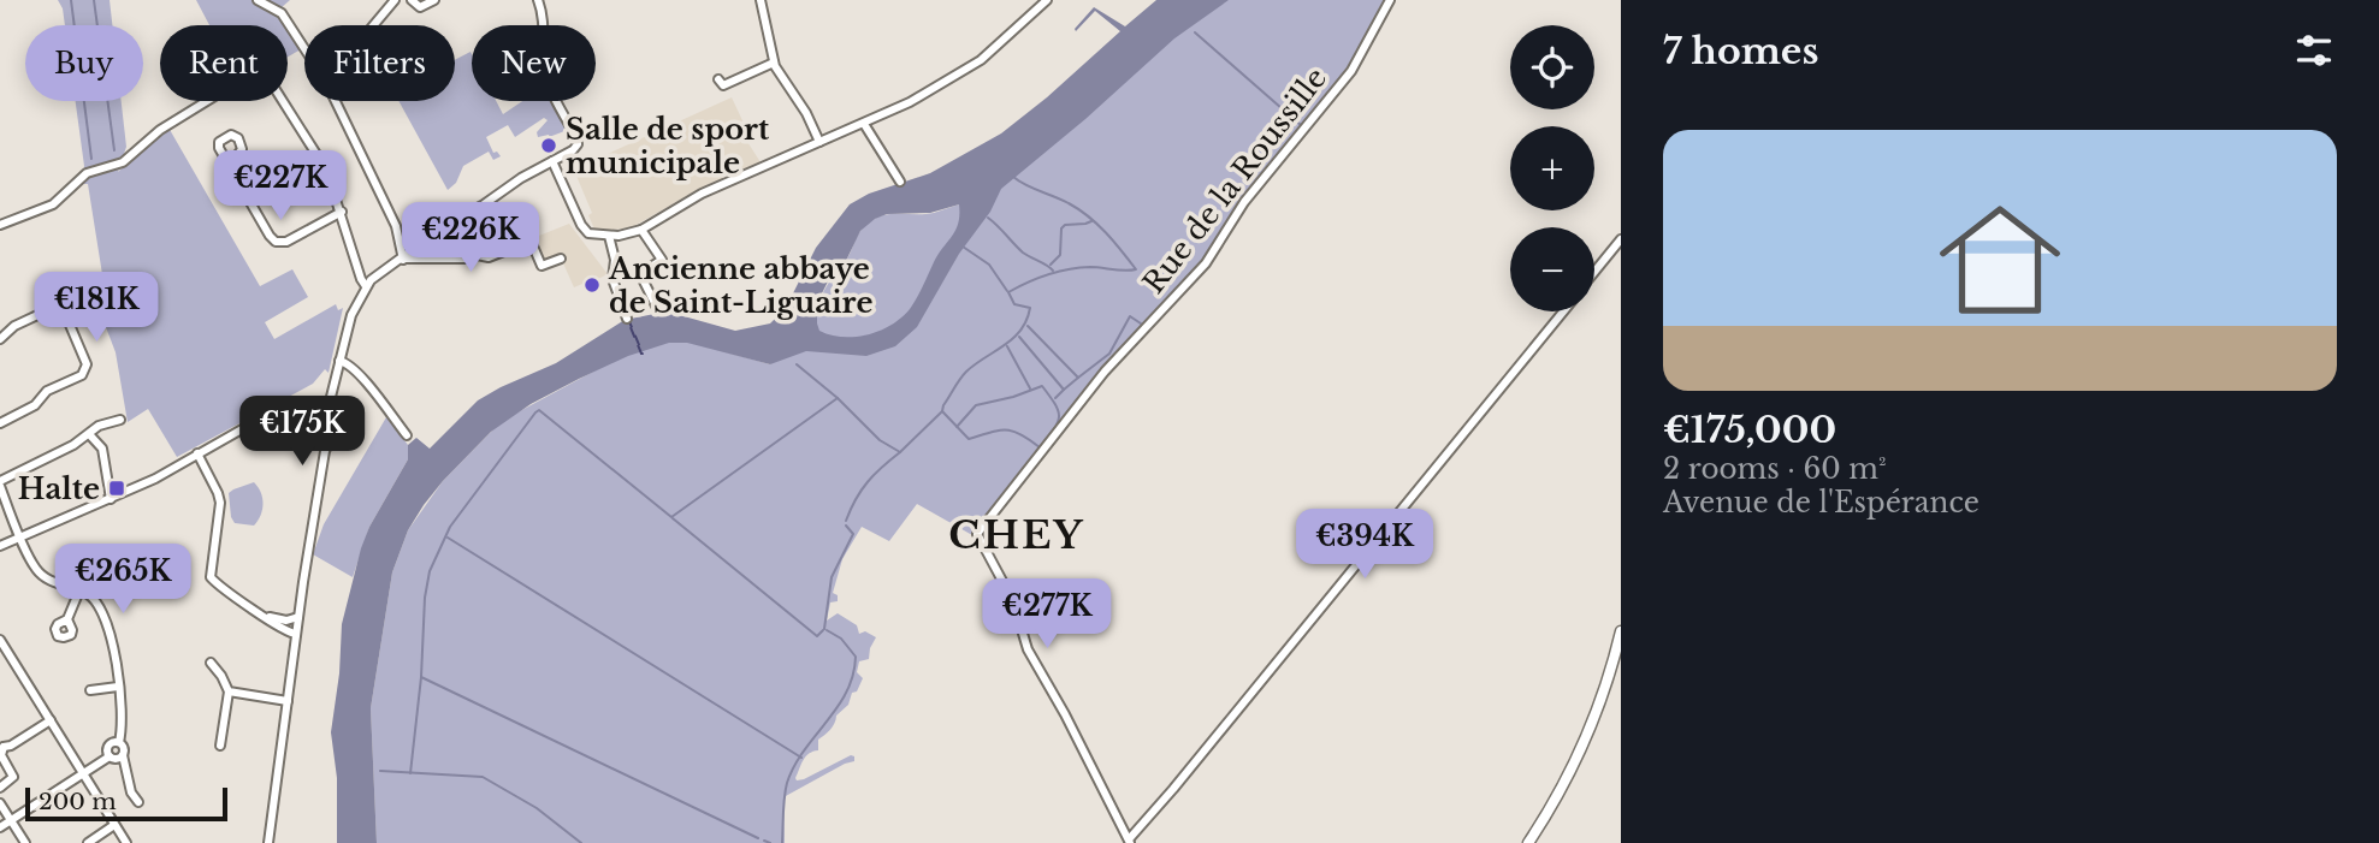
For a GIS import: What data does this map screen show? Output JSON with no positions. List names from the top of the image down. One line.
{"streets":{"street":["Rue de la Roussille"]},"districts":["CHEY"],"places":{"other":["Salle de sport municipale","Ancienne abbaye de Saint-Liguaire"],"transit":["Halte"]},"scale_bar":"200 m","page":{"heading":"7 homes","map_buttons":["+","−"],"chip":["Buy","Rent","Filters","New"],"list":[{"name":"€175,000","note":"2 rooms · 60 m² · Avenue de l'Espérance"}],"price":["€227K","€226K","€181K","€175K","€394K","€265K","€277K"],"scale":"200 m"}}
